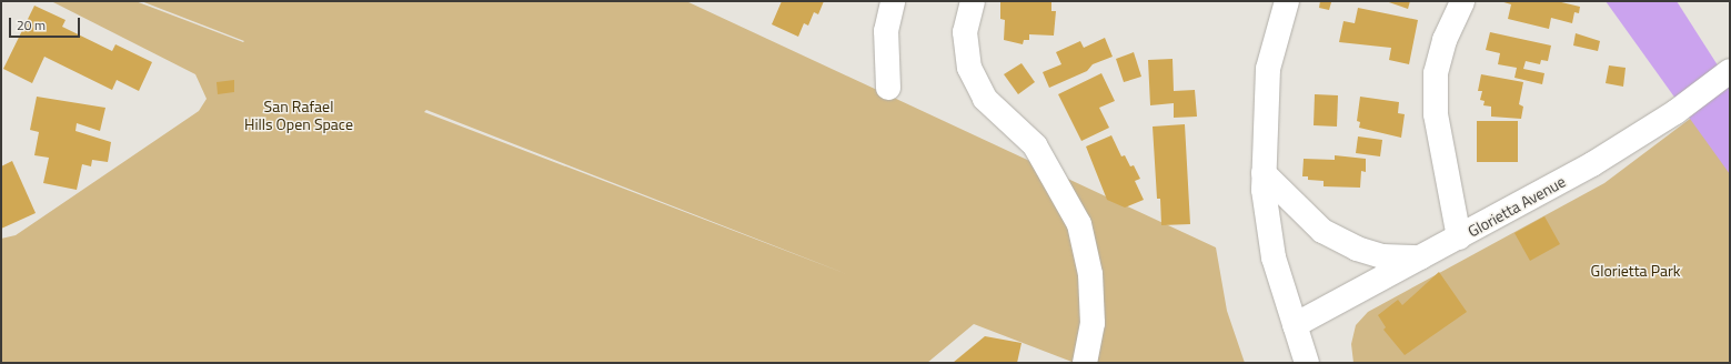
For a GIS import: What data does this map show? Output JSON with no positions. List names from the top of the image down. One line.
{"streets":{"street":["Glorietta Avenue"]},"parks":["San Rafael Hills Open Space","Glorietta Park"],"scale_bar":"20 m"}
